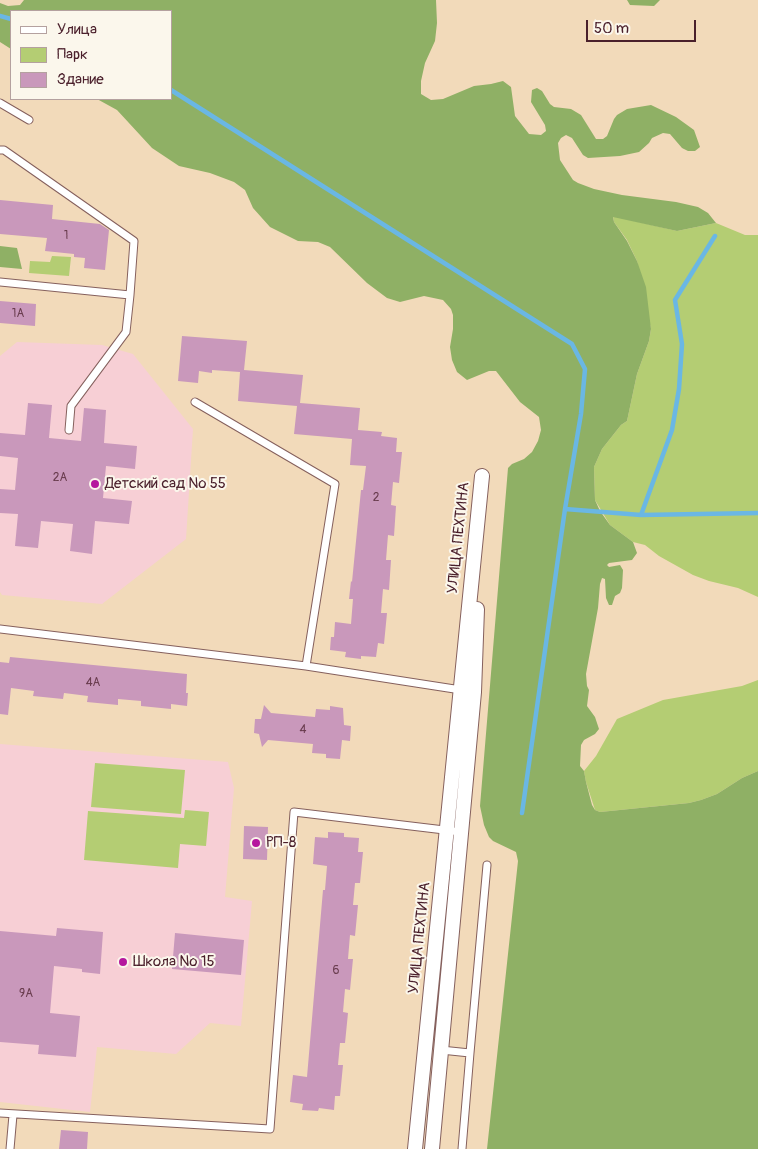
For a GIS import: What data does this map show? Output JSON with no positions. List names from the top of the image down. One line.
{"streets":{"street":["УЛИЦА ПЕХТИНА"]},"places":["Детский сад № 55","РП-8","Школа № 15"],"house_numbers":["1","1А","2А","2","4А","4","6","9А"],"legend":["Улица","Парк","Здание"],"scale_bar":"50 m"}
